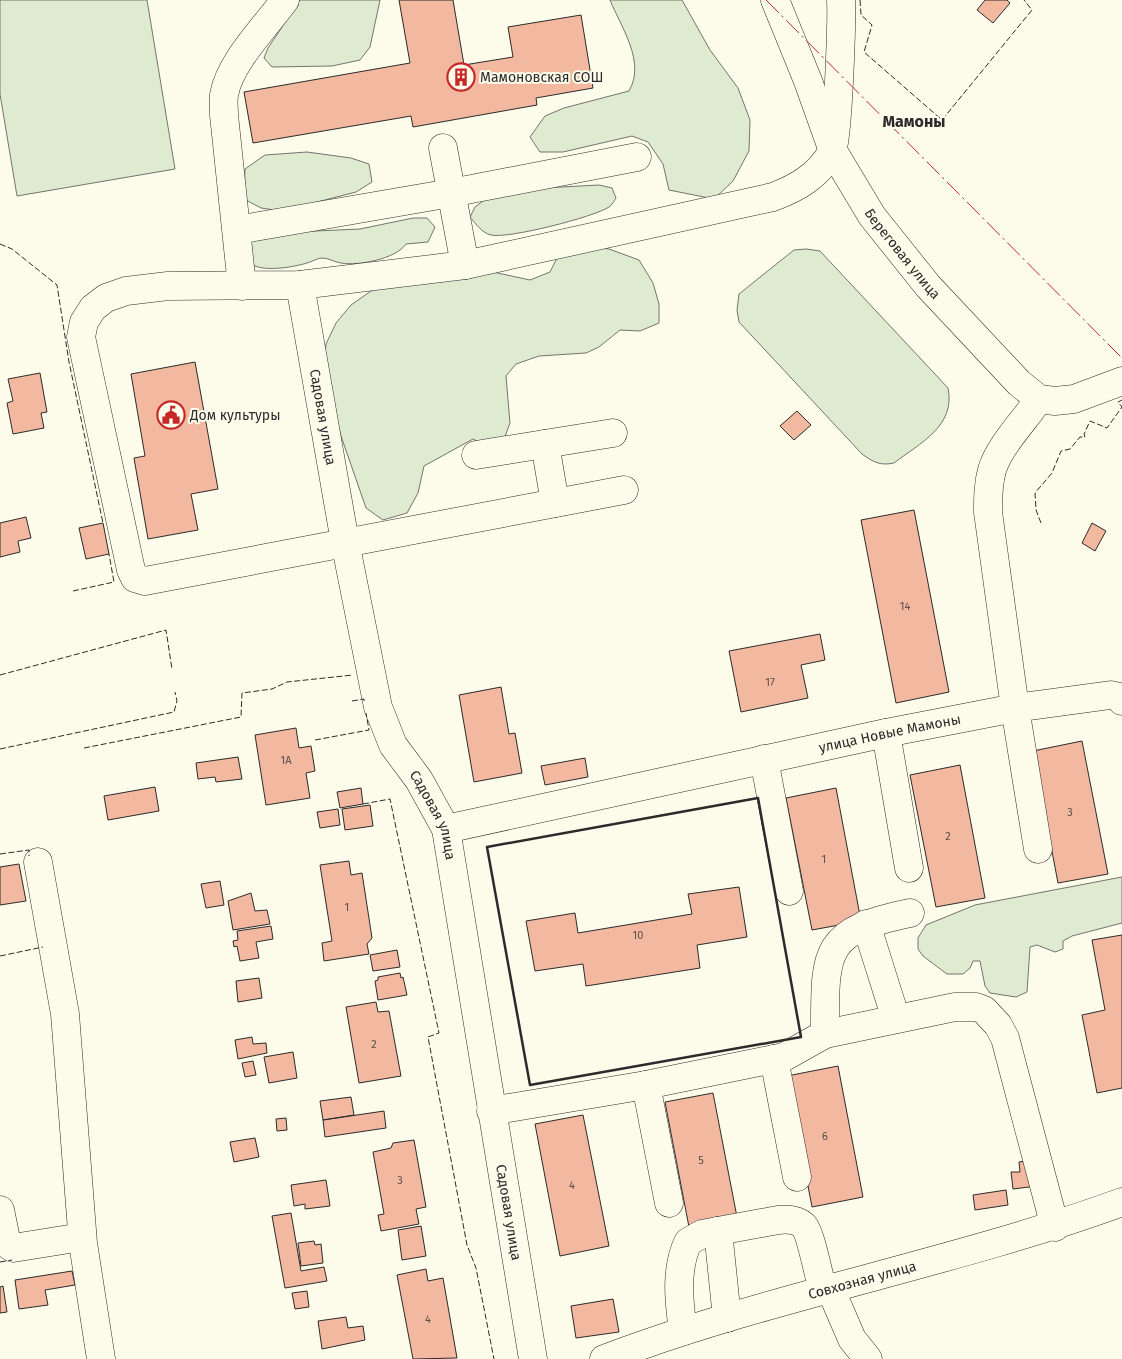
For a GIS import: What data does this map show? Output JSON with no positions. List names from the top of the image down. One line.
{"streets":{"street":["Береговая улица","Садовая улица","улица Новые Мамоны","Совхозная улица"]},"crossings":[["Садовая улица","улица Новые Мамоны"]],"districts":["Мамоны"],"places":{"building":["Мамоновская СОШ"],"public building":["Дом культуры"]},"house_numbers":["14","17","1А","3","2","1","1","10","2","6","5","3","4","4"]}
